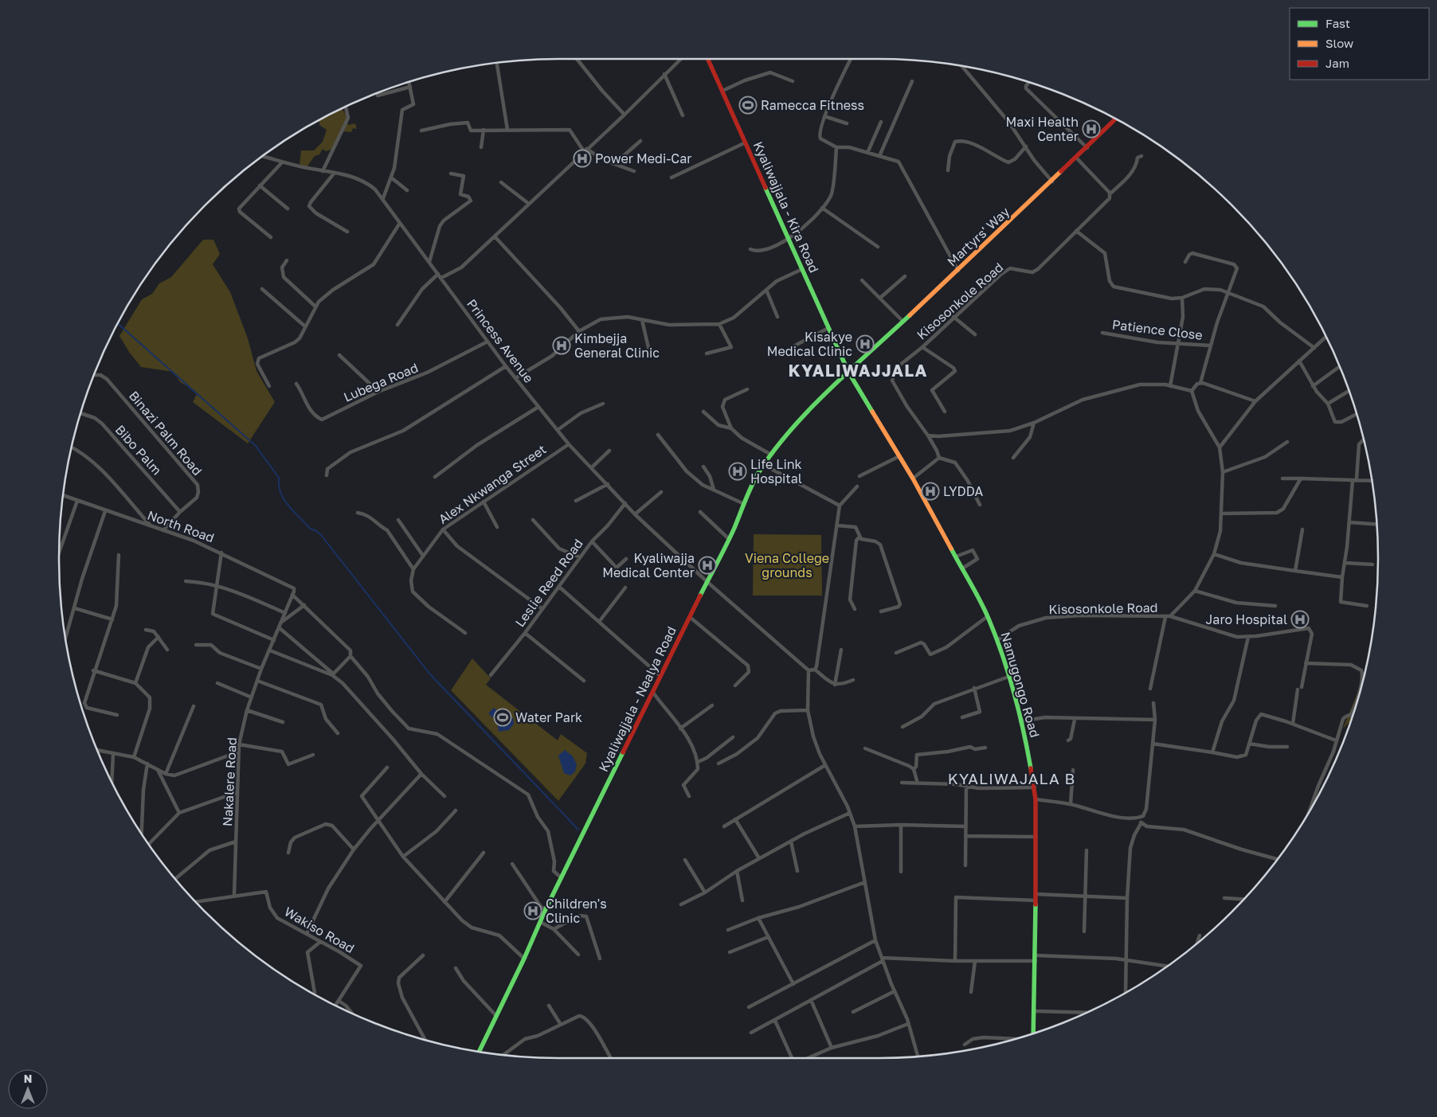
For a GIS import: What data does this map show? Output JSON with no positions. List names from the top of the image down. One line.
{"streets":{"main road":["Kyaliwajjala - Kira Road","Martyrs' Way","Namugongo Road","Kyaliwajjala - Naalya Road"],"street":["Kisosonkole Road","Patience Close","Princess Avenue","Lubega Road","Binazi Palm Road","Bibo Palm","Alex Nkwanga Street","North Road","Leslie Reed Road","Nakalere Road","Wakiso Road"]},"crossings":[["Kyaliwajjala - Kira Road","Martyrs' Way"],["Kyaliwajjala - Kira Road","Namugongo Road"],["Kyaliwajjala - Kira Road","Kyaliwajjala - Naalya Road"],["Martyrs' Way","Namugongo Road"],["Martyrs' Way","Kyaliwajjala - Naalya Road"],["Kisosonkole Road","Namugongo Road"],["Princess Avenue","Lubega Road"],["Princess Avenue","Alex Nkwanga Street"],["Princess Avenue","Leslie Reed Road"],["Princess Avenue","Kyaliwajjala - Naalya Road"],["Binazi Palm Road","Bibo Palm"],["Binazi Palm Road","North Road"],["North Road","Nakalere Road"],["Namugongo Road","Kyaliwajjala - Naalya Road"],["Nakalere Road","Wakiso Road"]],"districts":["KYALIWAJJALA","KYALIWAJALA B"],"parks":["Viena College grounds"],"places":{"sports":["Ramecca Fitness","Water Park"],"hospital":["Maxi Health Center","Power Medi-Car","Kisakye Medical Clinic","Kimbejja General Clinic","Life Link Hospital","LYDDA","Kyaliwajja Medical Center","Jaro Hospital","Children's Clinic"]},"legend":["Fast","Slow","Jam"],"north":"top"}
